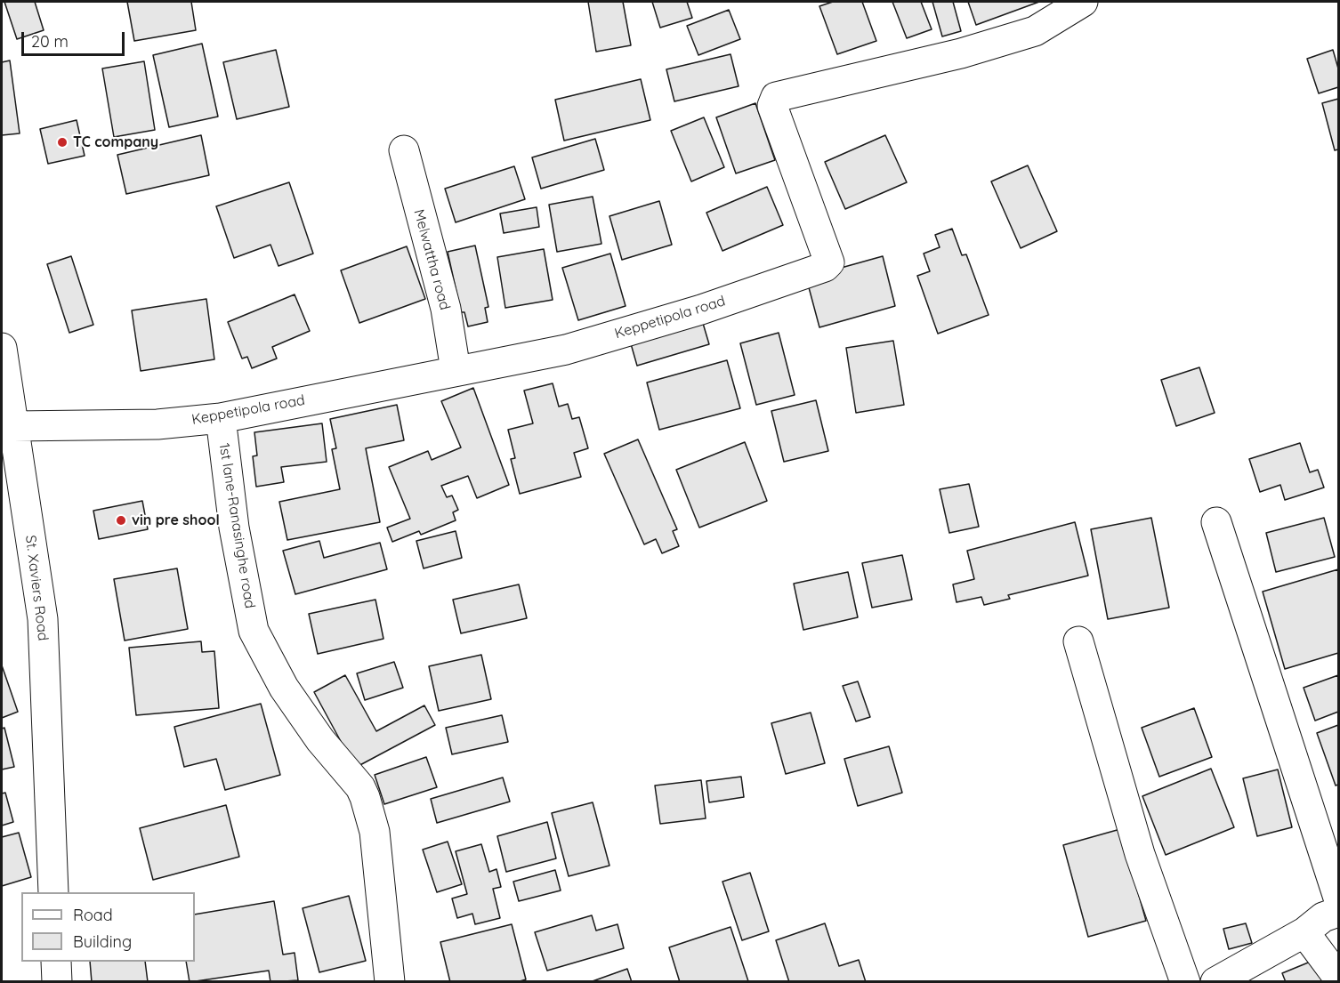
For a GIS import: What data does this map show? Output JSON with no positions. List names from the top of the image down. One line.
{"streets":{"street":["Melwattha road","Keppetipola road","1st lane-Ranasinghe road","St. Xaviers Road"]},"crossings":[["Melwattha road","Keppetipola road"],["Keppetipola road","1st lane-Ranasinghe road"],["Keppetipola road","St. Xaviers Road"]],"places":["TC company","vin pre shool"],"legend":["Road","Building"],"scale_bar":"20 m"}
